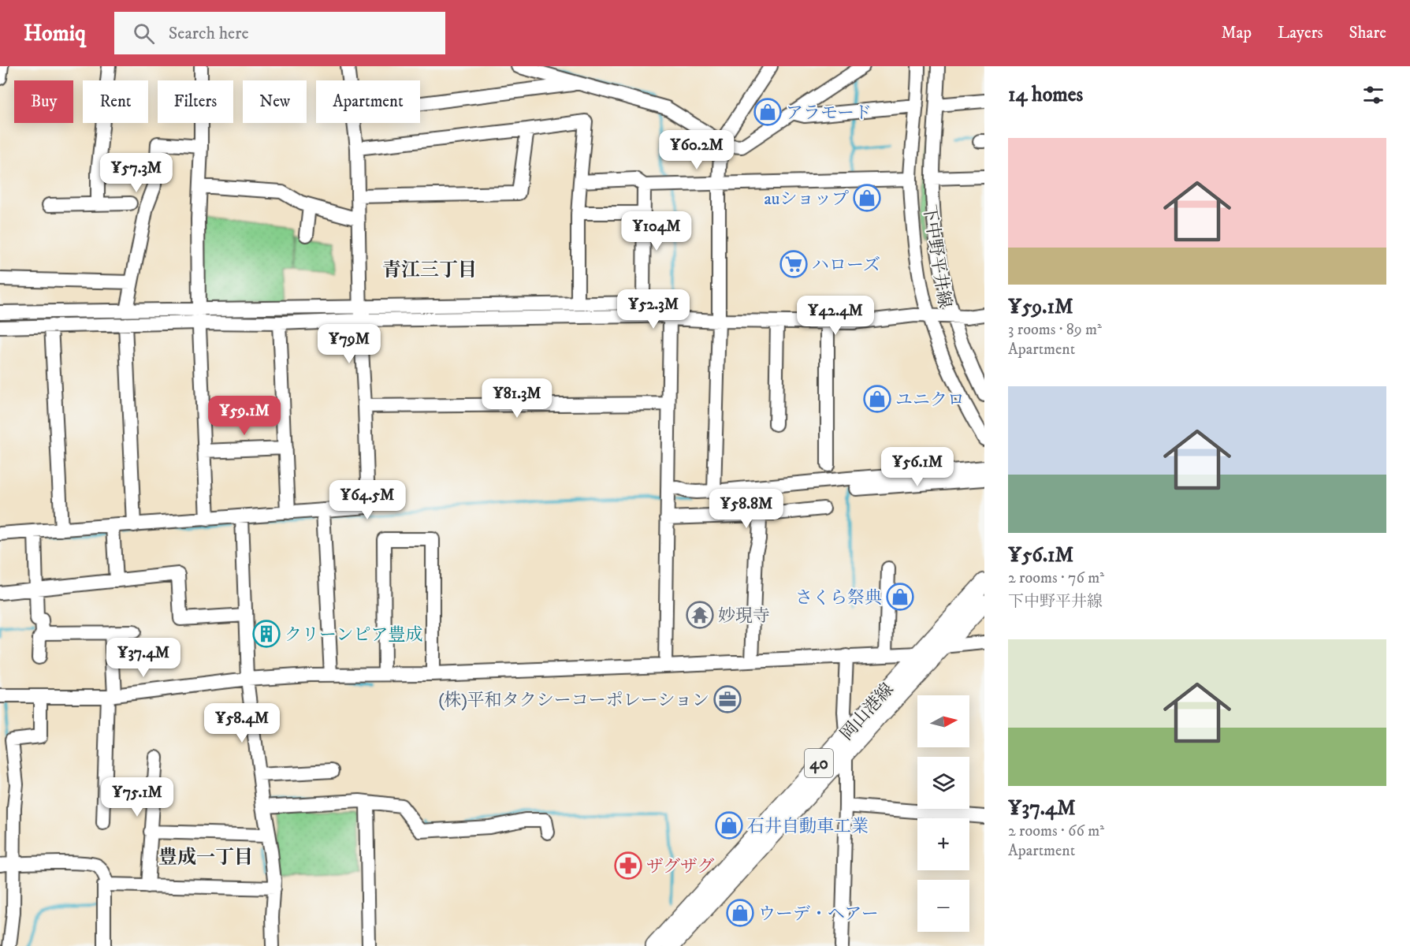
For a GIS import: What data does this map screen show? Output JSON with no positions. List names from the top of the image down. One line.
{"streets":{"main road":["岡山港線","40"],"street":["下中野平井線"]},"districts":["青江三丁目","豊成一丁目"],"places":{"shop":["アラモード","auショップ","ユニクロ","さくら祭典","石井自動車工業","ウーデ・ヘアー"],"supermarket":["ハローズ"],"temple":["妙現寺"],"building":["クリーンピア豊成"],"office":["(株)平和タクシーコーポレーション"],"pharmacy":["ザグザグ"]},"north":"right","page":{"header":"Homiq","search":"Search here","nav":["Map","Layers","Share"],"heading":"14 homes","chip":["Buy","Rent","Filters","New","Apartment"],"list":[{"name":"¥59.1M","note":"3 rooms · 89 m² · Apartment"},{"name":"¥56.1M","note":"2 rooms · 76 m² · 下中野平井線"},{"name":"¥37.4M","note":"2 rooms · 66 m² · Apartment"}],"price":["¥60.2M","¥57.3M","¥104M","¥52.3M","¥42.4M","¥79M","¥81.3M","¥59.1M","¥56.1M","¥64.5M","¥58.8M","¥37.4M","¥58.4M","¥75.1M"],"map_buttons":["+","−"]}}
